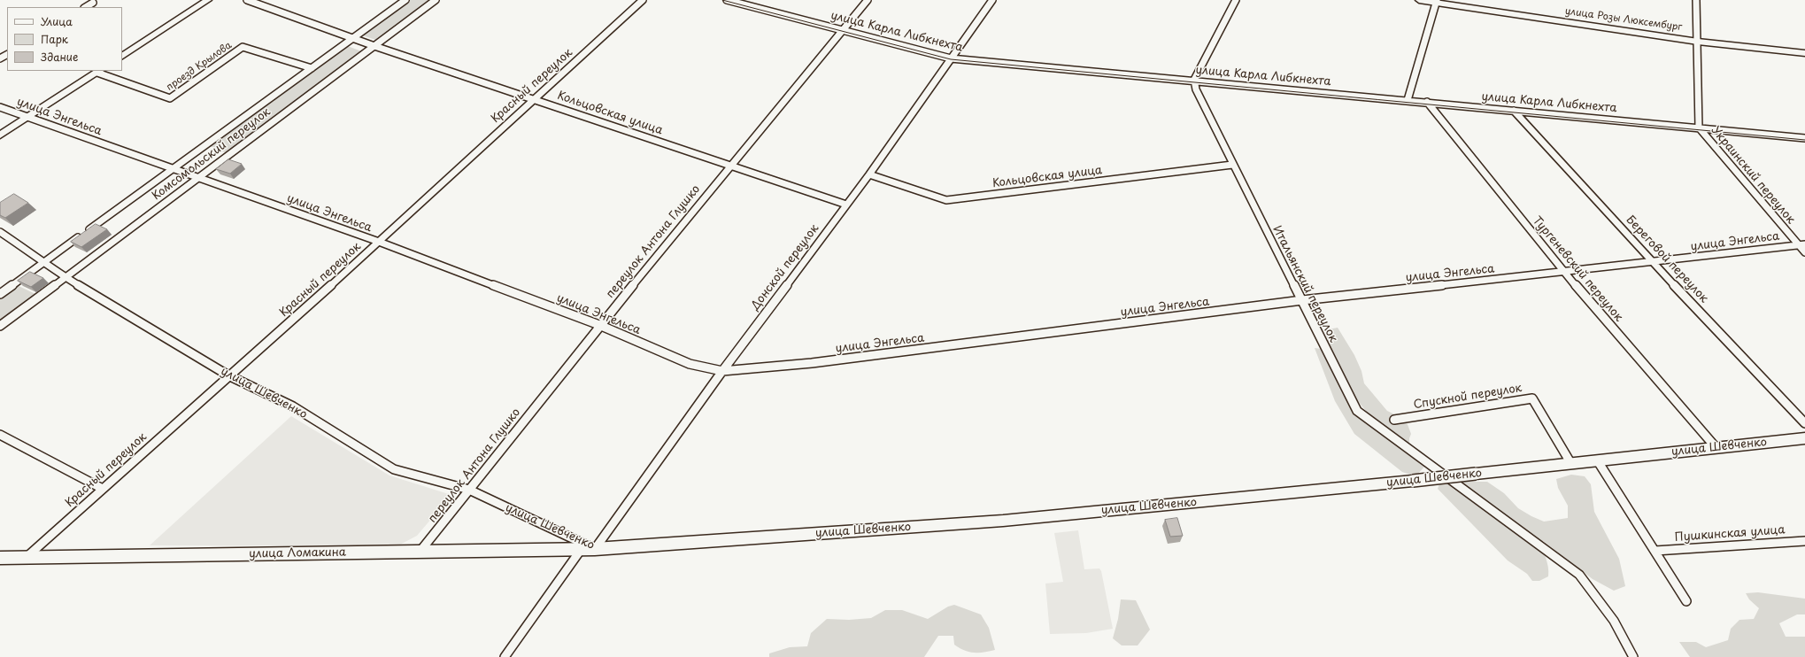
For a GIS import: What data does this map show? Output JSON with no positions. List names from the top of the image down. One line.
{"streets":{"street":["улица Розы Люксембург","улица Карла Либкнехта","проезд Крылова","Красный переулок","Кольцовская улица","улица Энгельса","Комсомольский переулок","Украинский переулок","переулок Антона Глушко","Береговой переулок","Донской переулок","Тургеневский переулок","Итальянский переулок","улица Шевченко","Спускной переулок","Пушкинская улица","улица Ломакина"]},"crossings":[["улица Розы Люксембург","Украинский переулок"],["улица Карла Либкнехта","Украинский переулок"],["улица Карла Либкнехта","переулок Антона Глушко"],["улица Карла Либкнехта","Береговой переулок"],["улица Карла Либкнехта","Донской переулок"],["улица Карла Либкнехта","Тургеневский переулок"],["улица Карла Либкнехта","Итальянский переулок"],["проезд Крылова","Комсомольский переулок"],["Красный переулок","Кольцовская улица"],["Красный переулок","улица Энгельса"],["Красный переулок","улица Шевченко"],["Красный переулок","улица Ломакина"],["Кольцовская улица","Комсомольский переулок"],["Кольцовская улица","переулок Антона Глушко"],["Кольцовская улица","Донской переулок"],["Кольцовская улица","Итальянский переулок"],["улица Энгельса","Комсомольский переулок"],["улица Энгельса","Украинский переулок"],["улица Энгельса","переулок Антона Глушко"],["улица Энгельса","Береговой переулок"],["улица Энгельса","Донской переулок"],["улица Энгельса","Тургеневский переулок"],["улица Энгельса","Итальянский переулок"],["Комсомольский переулок","улица Шевченко"],["переулок Антона Глушко","улица Шевченко"],["переулок Антона Глушко","улица Ломакина"],["Донской переулок","улица Шевченко"],["Донской переулок","улица Ломакина"],["Тургеневский переулок","улица Шевченко"],["улица Шевченко","Спускной переулок"],["улица Шевченко","улица Ломакина"]],"legend":["Улица","Парк","Здание"]}
